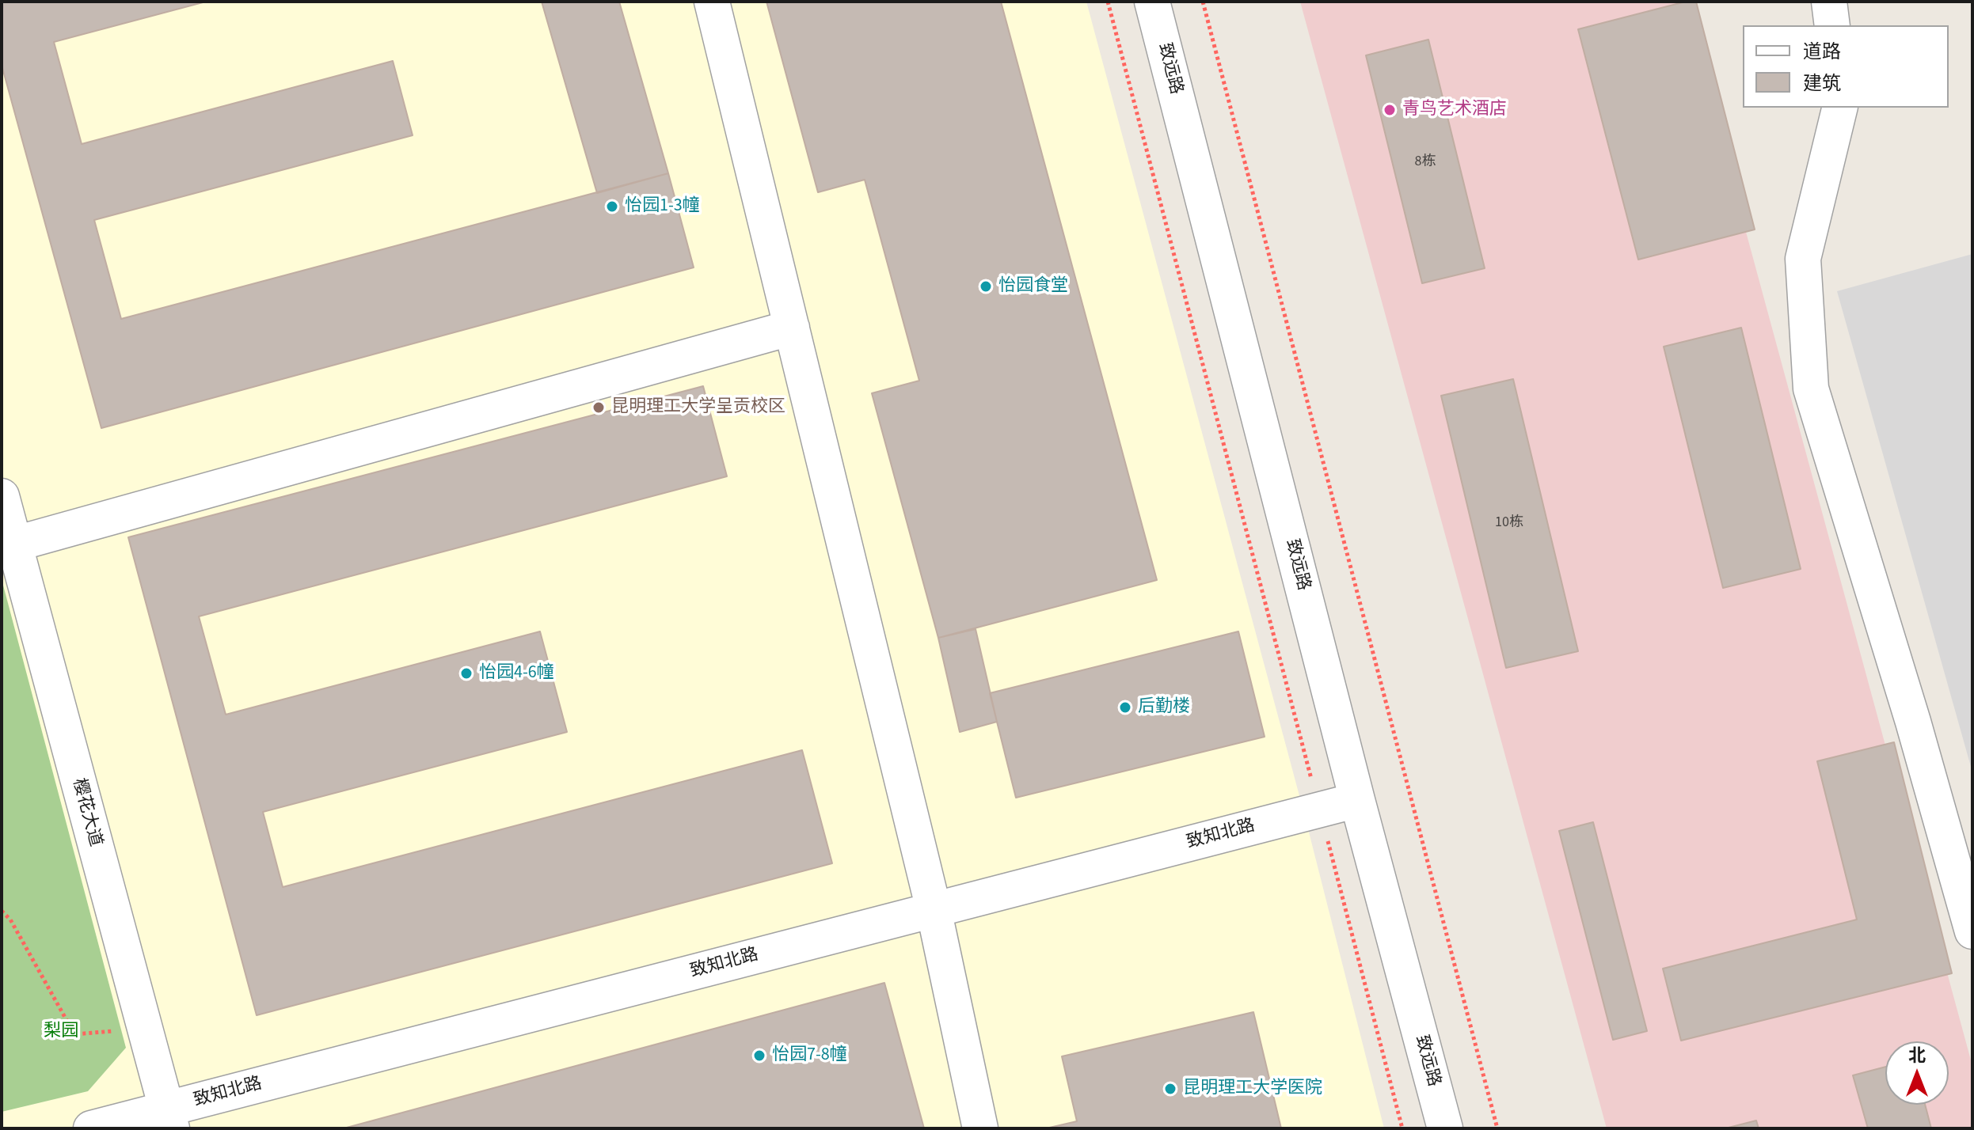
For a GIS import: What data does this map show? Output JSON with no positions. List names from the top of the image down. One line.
{"streets":{"street":["致远路","樱花大道","致知北路"]},"crossings":[["致远路","致知北路"],["樱花大道","致知北路"]],"parks":["梨园"],"places":["青鸟艺术酒店","怡园1-3幢","怡园食堂","昆明理工大学呈贡校区","怡园4-6幢","后勤楼","怡园7-8幢","昆明理工大学医院"],"house_numbers":["8栋","10栋"],"legend":["道路","建筑"],"north":"top"}
